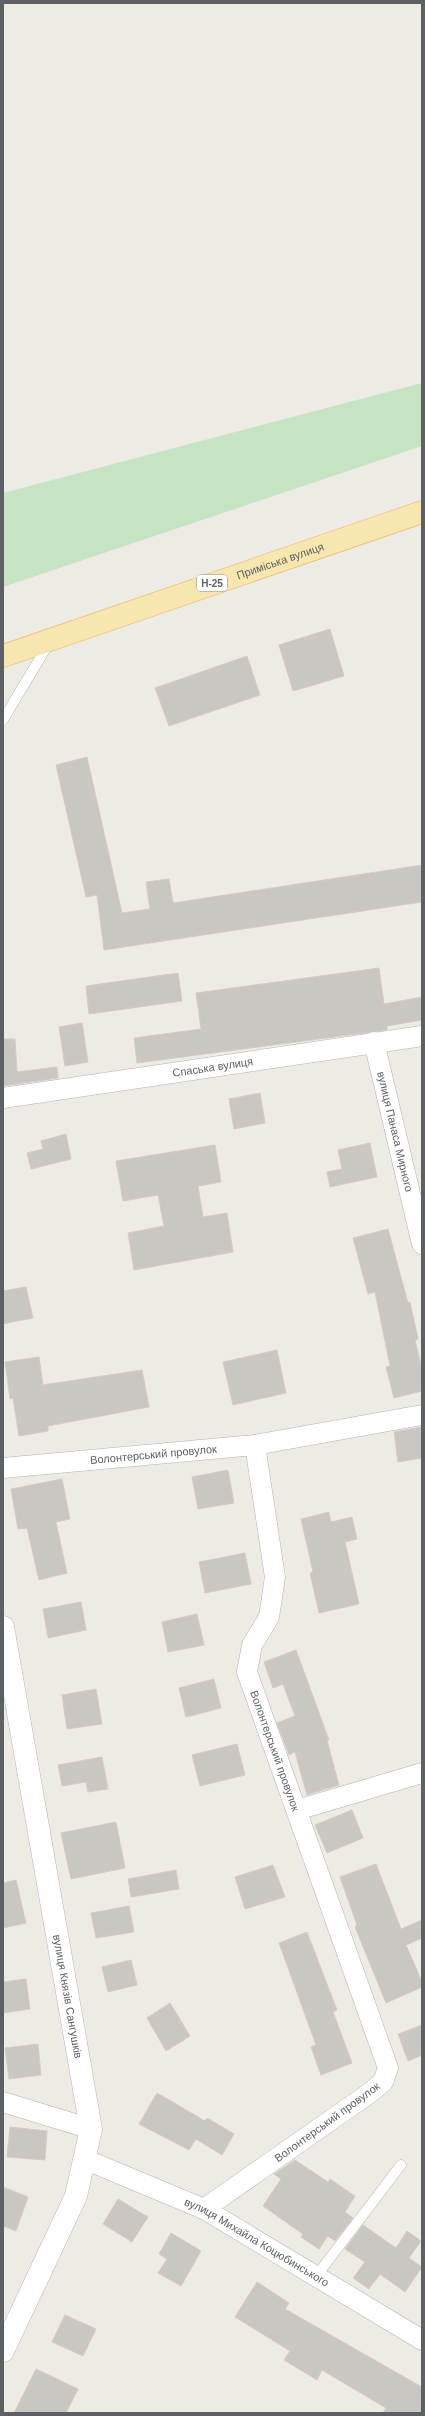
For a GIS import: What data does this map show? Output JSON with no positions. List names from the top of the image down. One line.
{"streets":{"main road":["Приміська вулиця","Н-25","вулиця Князів Сангушків"],"street":["Спаська вулиця","вулиця Панаса Мирного","Волонтерський провулок","вулиця Михайла Коцюбинського"]},"crossings":[["Спаська вулиця","вулиця Панаса Мирного"],["Волонтерський провулок","вулиця Михайла Коцюбинського"],["вулиця Князів Сангушків","вулиця Михайла Коцюбинського"]]}
